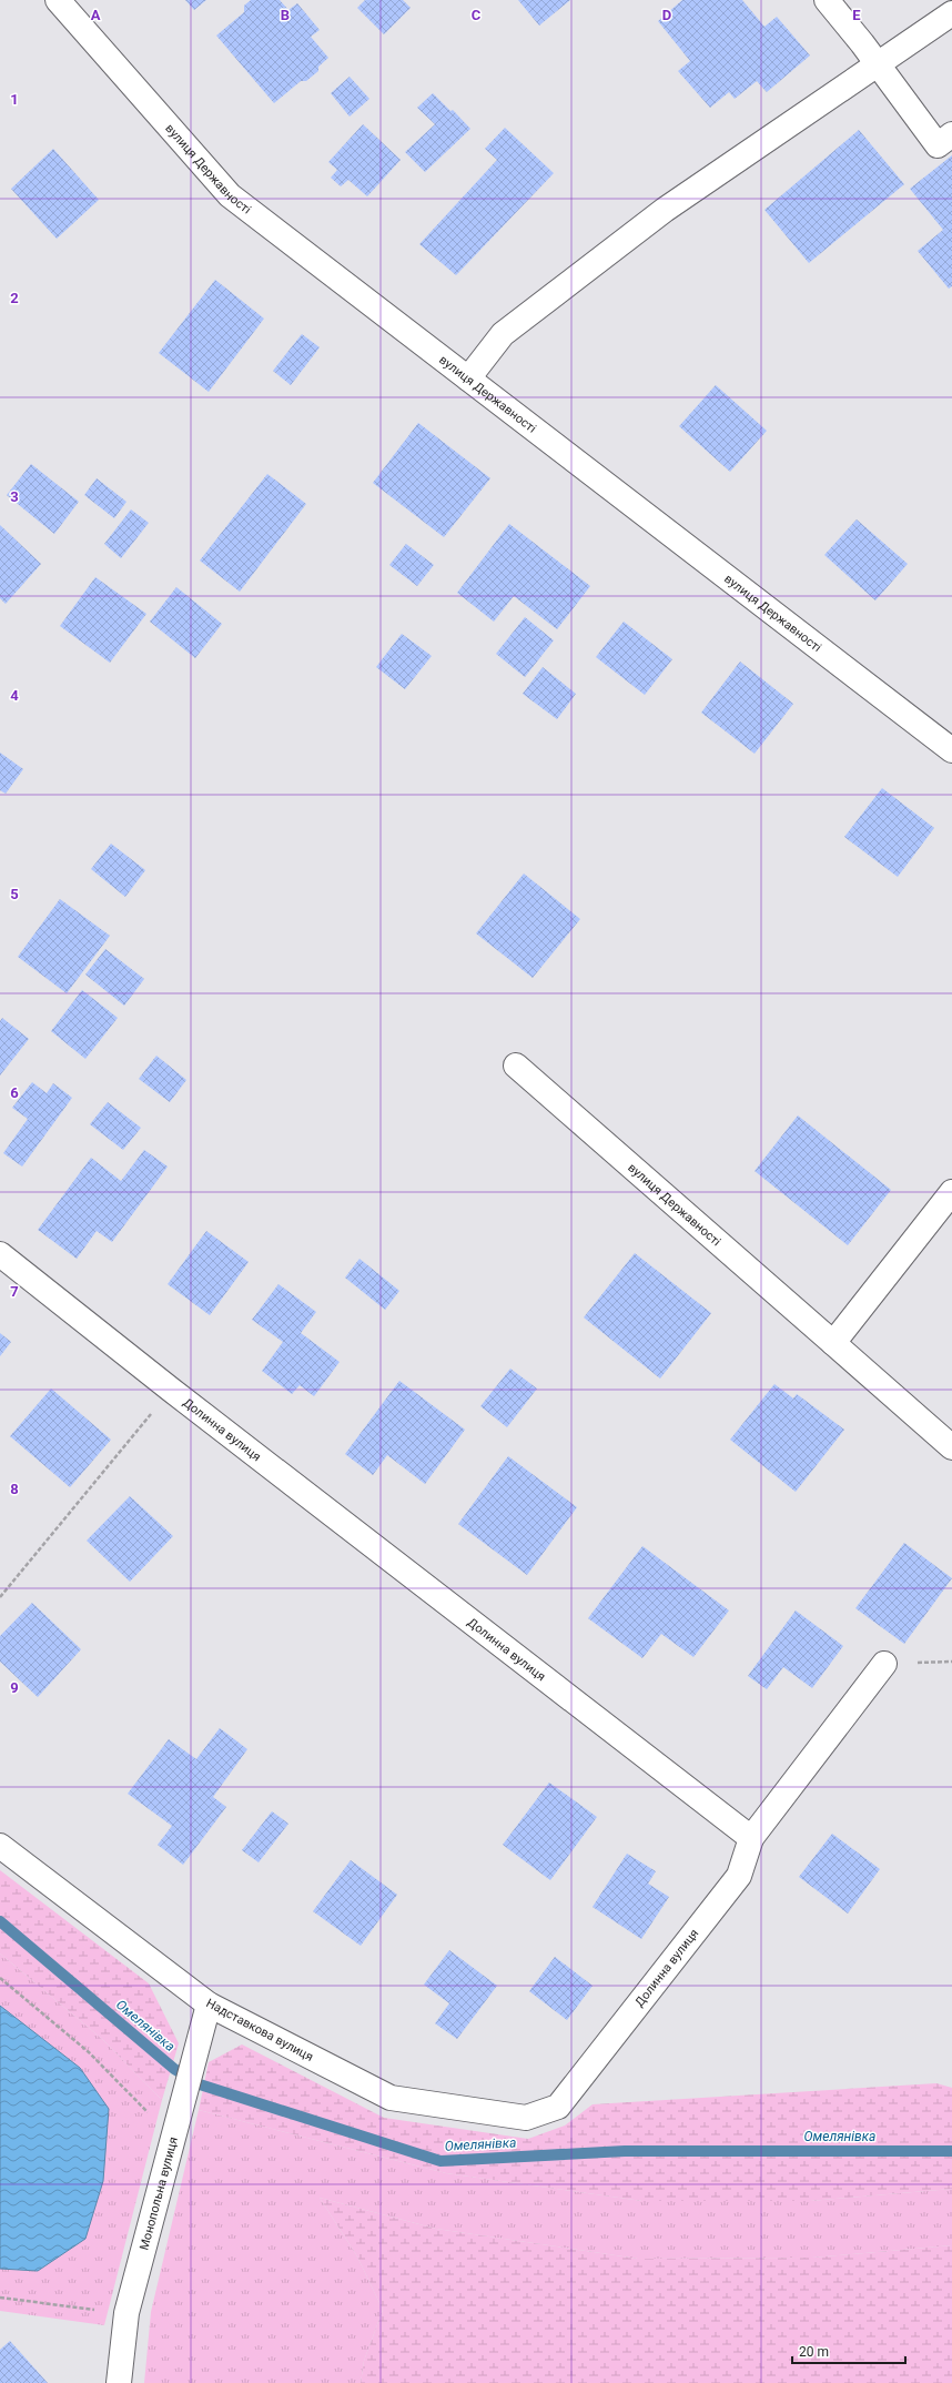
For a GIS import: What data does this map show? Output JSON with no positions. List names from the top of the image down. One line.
{"streets":{"street":["вулиця Державності","Долинна вулиця","Надставкова вулиця","Монопольна вулиця"]},"crossings":[["Долинна вулиця","Надставкова вулиця"],["Надставкова вулиця","Монопольна вулиця"]],"water":["Омелянівка"],"scale_bar":"20 m","grid":{"columns":["A","B","C","D","E"],"rows":["1","2","3","4","5","6","7","8","9"]}}
